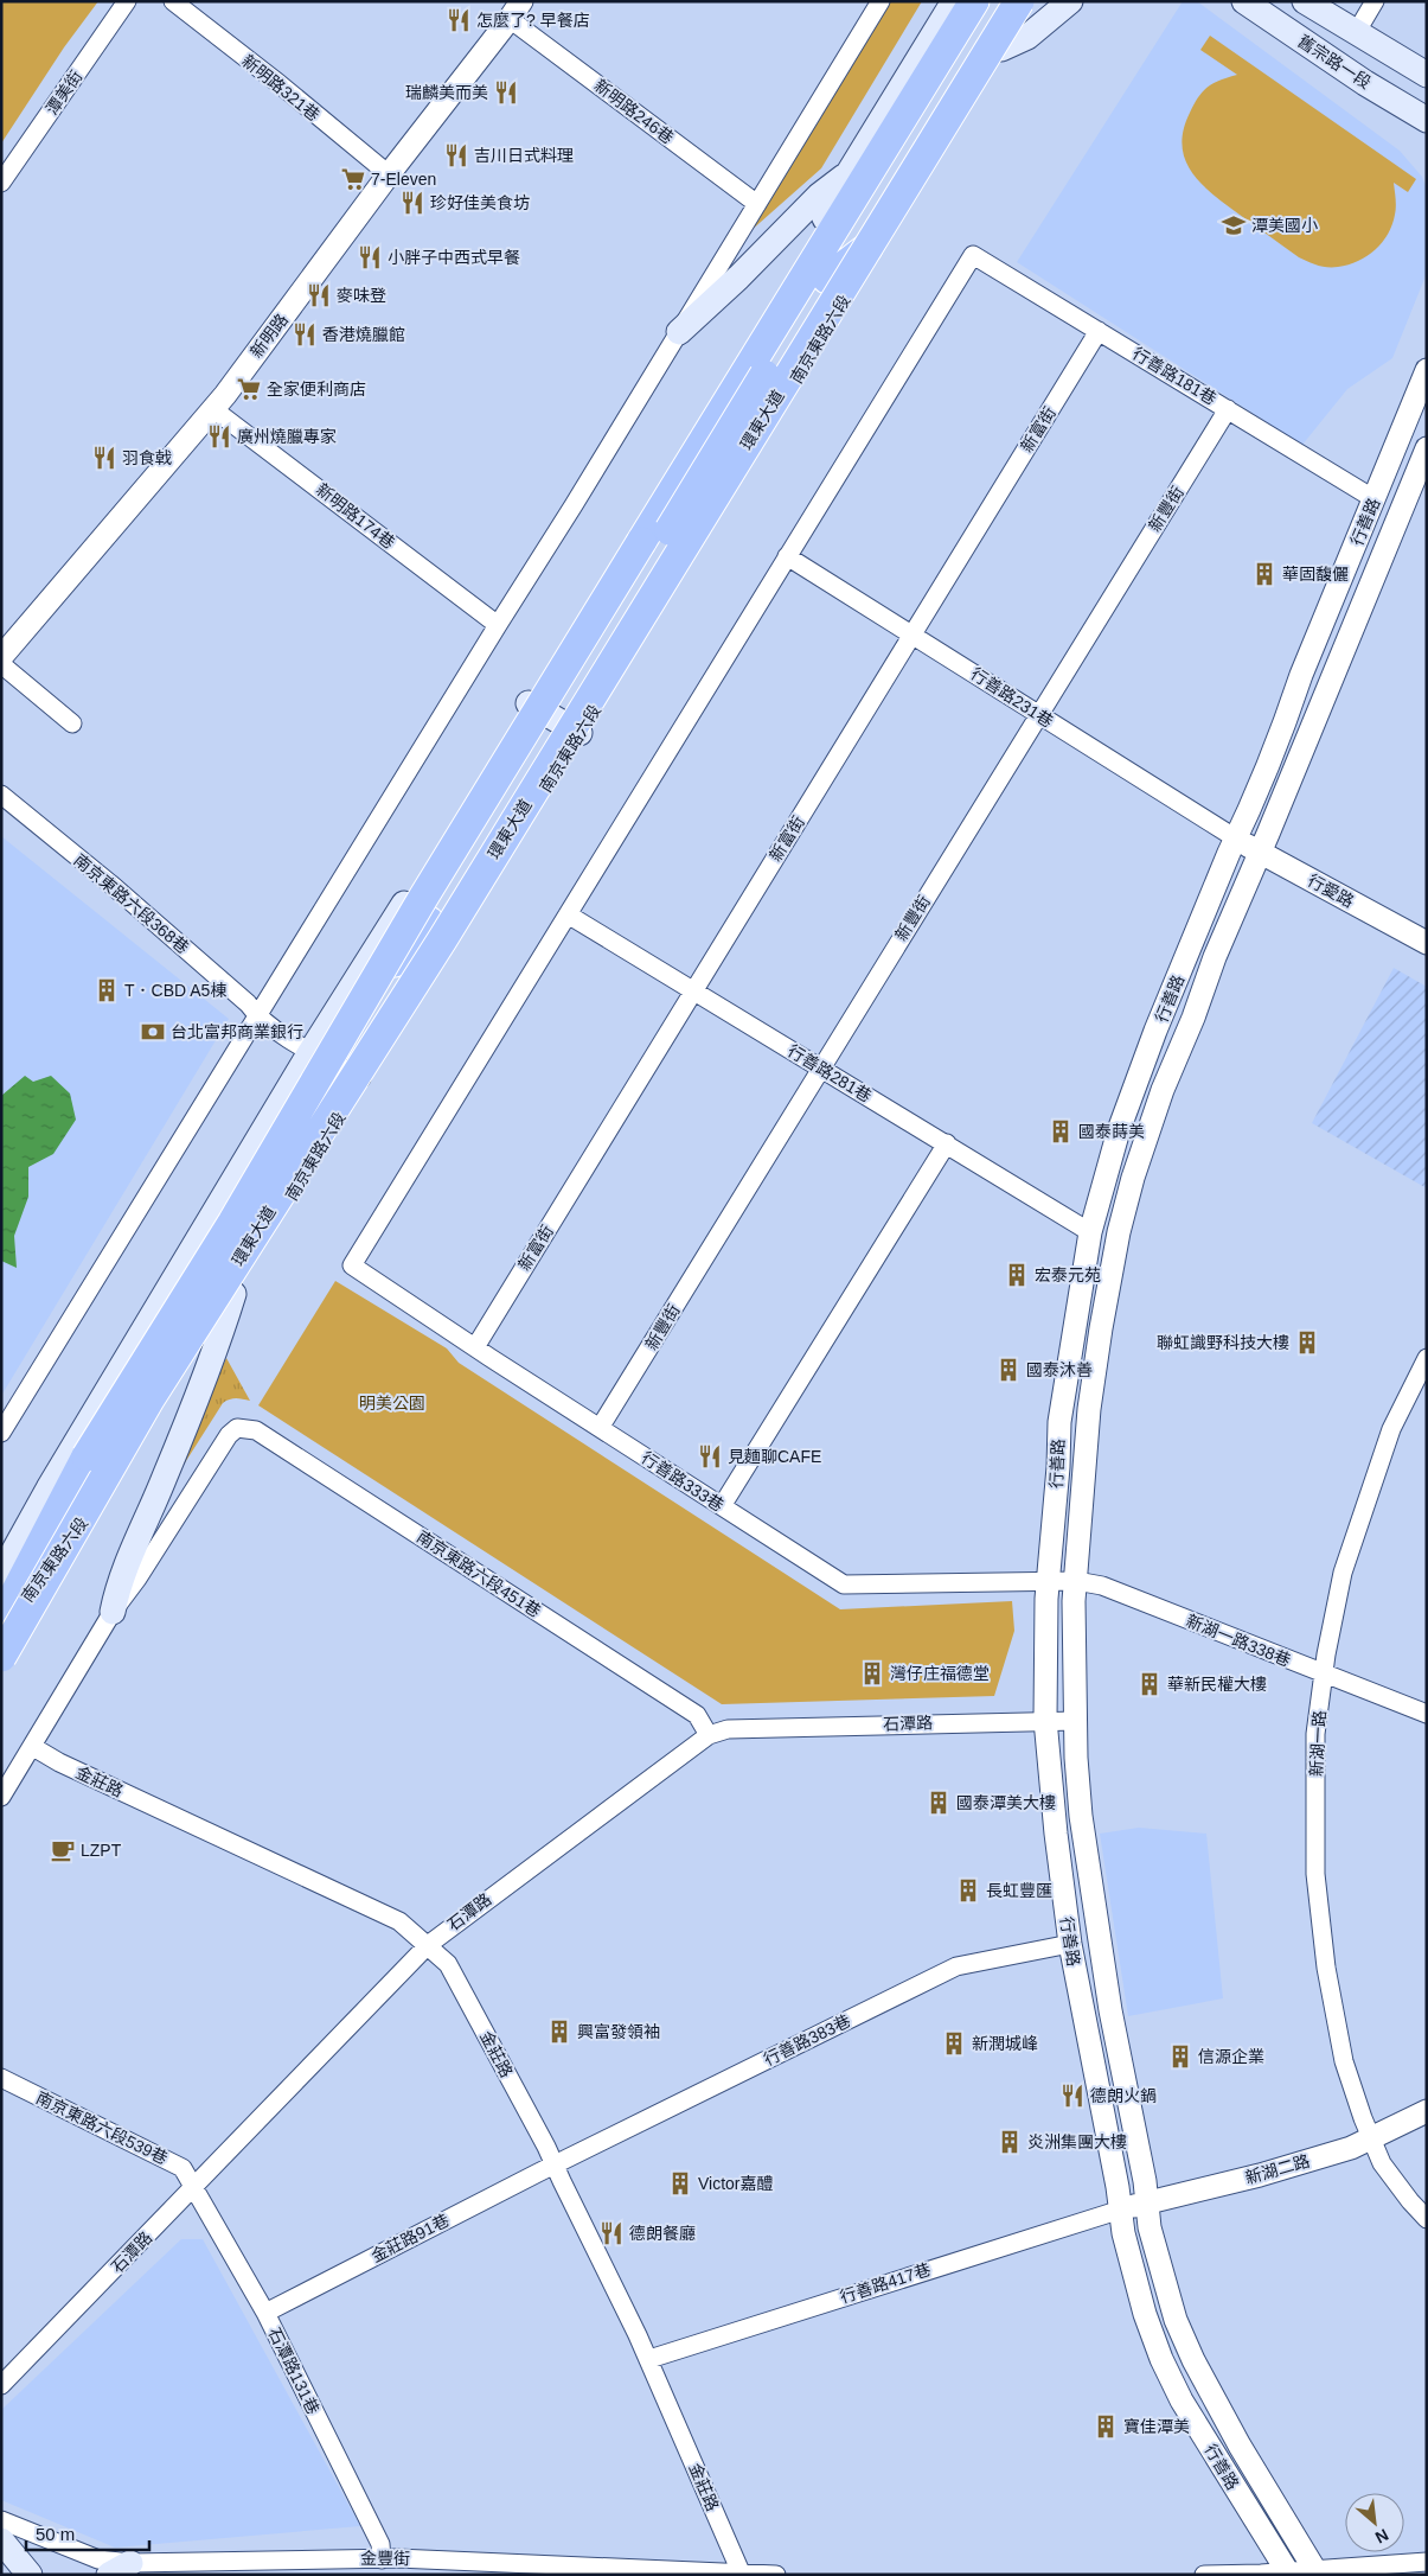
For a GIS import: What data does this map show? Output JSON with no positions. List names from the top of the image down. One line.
{"streets":{"highway":["環東大道"],"main road":["舊宗路一段","南京東路六段"],"street":["新明路321巷","潭美街","新明路246巷","新明路","行善路181巷","新富街","新豐街","新明路174巷","行善路","行善路231巷","行愛路","南京東路六段368巷","行善路281巷","行善路333巷","南京東路六段451巷","新湖一路338巷","石潭路","新湖一路","金莊路","行善路383巷","南京東路六段539巷","新湖二路","金莊路91巷","行善路417巷","石潭路131巷","金豐街"]},"crossings":[["新明路321巷","新明路"],["新明路246巷","新明路"],["新明路","新明路174巷"],["南京東路六段","南京東路六段368巷"],["行善路181巷","新富街"],["行善路181巷","新豐街"],["行善路181巷","行善路"],["行善路181巷","行善路231巷"],["新富街","行善路231巷"],["新富街","行善路281巷"],["新富街","行善路333巷"],["新豐街","行善路231巷"],["新豐街","行善路281巷"],["新豐街","行善路333巷"],["行善路","行善路231巷"],["行善路","行愛路"],["行善路","行善路281巷"],["行善路","行善路333巷"],["行善路","新湖一路338巷"],["行善路","石潭路"],["行善路","行善路383巷"],["行善路","新湖二路"],["行善路","行善路417巷"],["行善路231巷","行愛路"],["行善路281巷","行善路333巷"],["行善路333巷","新湖一路338巷"],["南京東路六段451巷","石潭路"],["新湖一路338巷","新湖一路"],["石潭路","金莊路"],["石潭路","南京東路六段539巷"],["石潭路","石潭路131巷"],["新湖一路","新湖二路"],["金莊路","行善路383巷"],["金莊路","金莊路91巷"],["金莊路","行善路417巷"],["金莊路","金豐街"],["行善路383巷","金莊路91巷"],["南京東路六段539巷","石潭路131巷"],["新湖二路","行善路417巷"],["金莊路91巷","石潭路131巷"],["石潭路131巷","金豐街"]],"parks":["明美公園"],"places":{"restaurant":["怎麼了? 早餐店","瑞麟美而美","吉川日式料理","珍好佳美食坊","小胖子中西式早餐","麥味登","香港燒臘館","廣州燒臘專家","羽食戟","見麵聊CAFE","德朗火鍋","德朗餐廳"],"supermarket":["7-Eleven","全家便利商店"],"school or university":["潭美國小"],"building":["華固馥儷","T．CBD A5棟","國泰蒔美","宏泰元苑","聯虹識野科技大樓","國泰沐善","灣仔庄福德堂","華新民權大樓","國泰潭美大樓","長虹豐匯","興富發領袖","新潤城峰","信源企業","炎洲集團大樓","Victor嘉醴","寶佳潭美"],"bank":["台北富邦商業銀行"],"cafe":["LZPT"]},"scale_bar":"50 m","north":"bottom right"}
